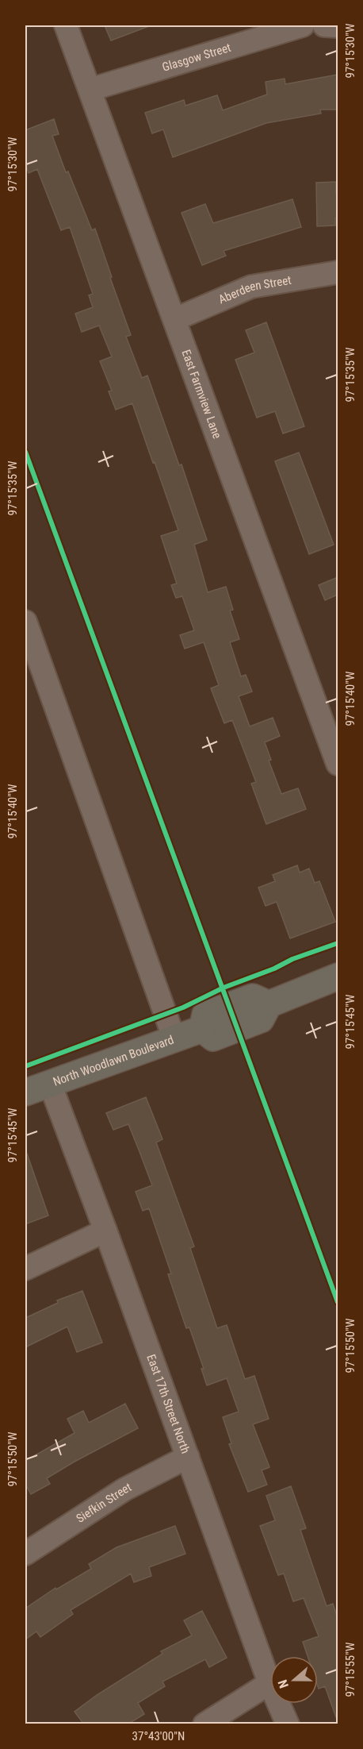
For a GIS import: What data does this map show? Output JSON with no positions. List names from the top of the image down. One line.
{"streets":{"main road":["North Woodlawn Boulevard"],"street":["Glasgow Street","Aberdeen Street","East Farmview Lane","East 17th Street North","Siefkin Street"]},"crossings":[["Glasgow Street","East Farmview Lane"],["Aberdeen Street","East Farmview Lane"],["North Woodlawn Boulevard","East 17th Street North"],["East 17th Street North","Siefkin Street"]],"north":"left","coordinates":["97°15'30\"W","97°15'35\"W","97°15'40\"W","97°15'45\"W","97°15'50\"W","97°15'55\"W","37°43'00\"N"]}
